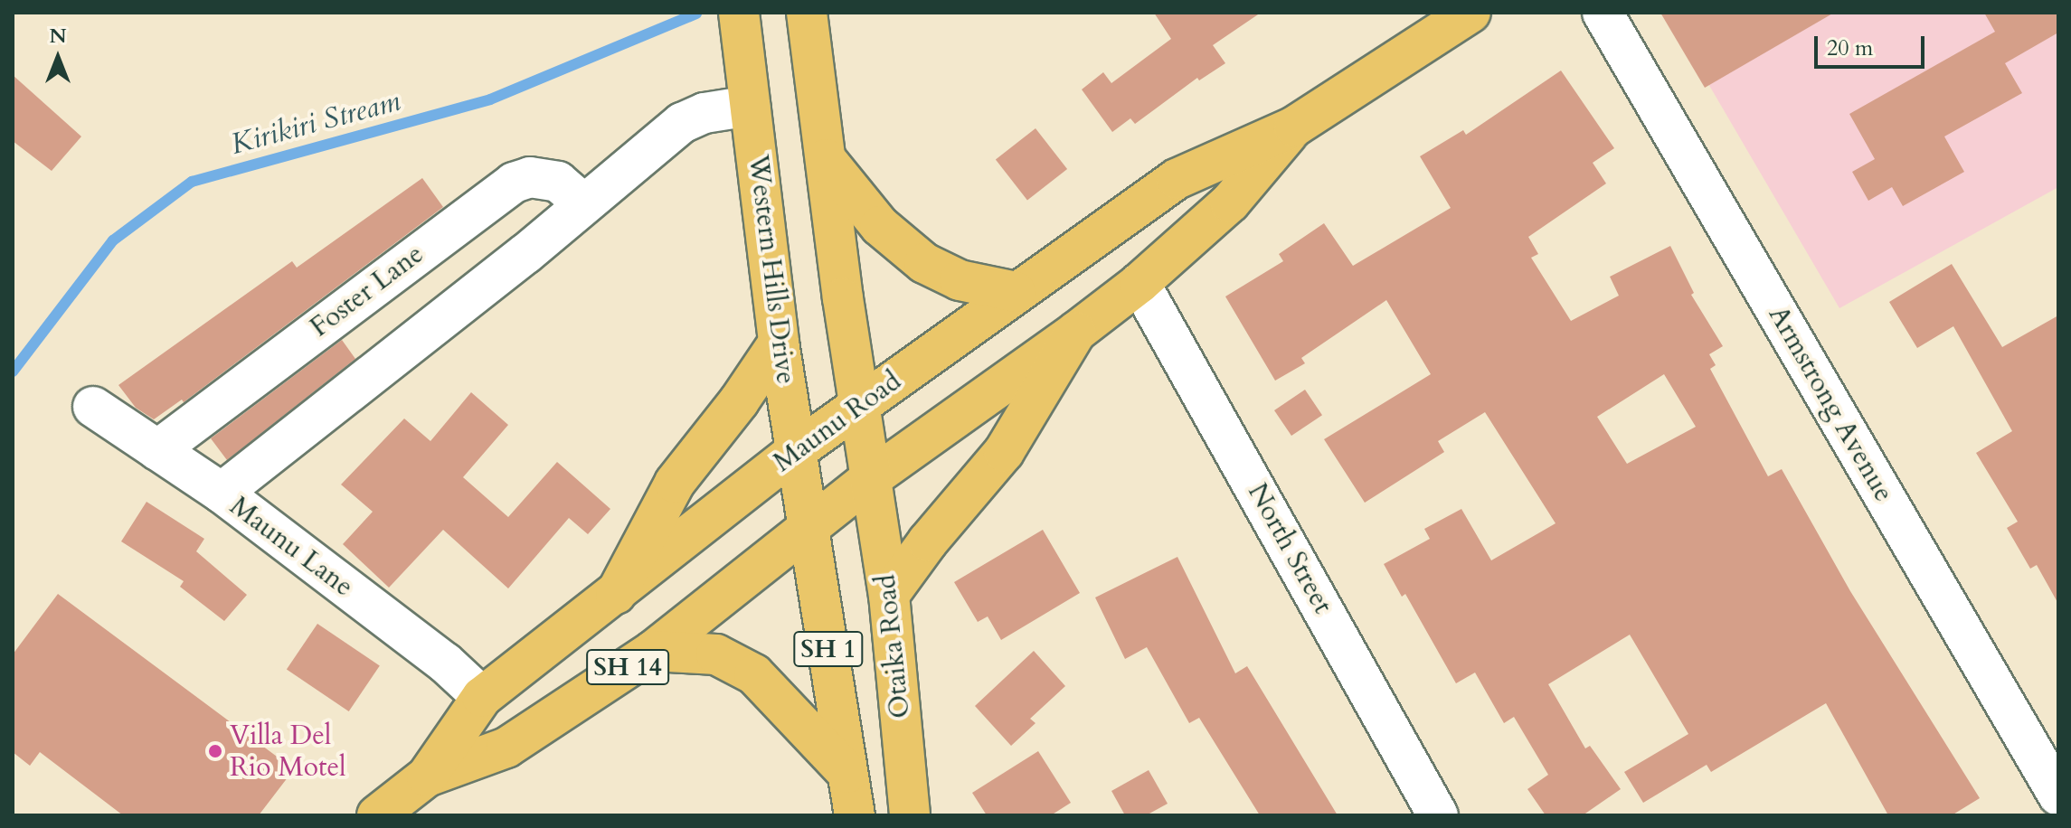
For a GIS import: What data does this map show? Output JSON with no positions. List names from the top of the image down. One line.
{"streets":{"main road":["Western Hills Drive","Maunu Road","Otaika Road","SH 1","SH 14"],"street":["Foster Lane","Armstrong Avenue","Maunu Lane","North Street"]},"crossings":[["Western Hills Drive","Maunu Road"],["Western Hills Drive","SH 1"],["Foster Lane","Maunu Lane"],["Maunu Road","Maunu Lane"],["Maunu Road","North Street"],["Maunu Road","Otaika Road"],["Maunu Road","SH 1"],["Otaika Road","SH 1"]],"water":["Kirikiri Stream"],"places":["Villa Del Rio Motel"],"scale_bar":"20 m","north":"top"}
